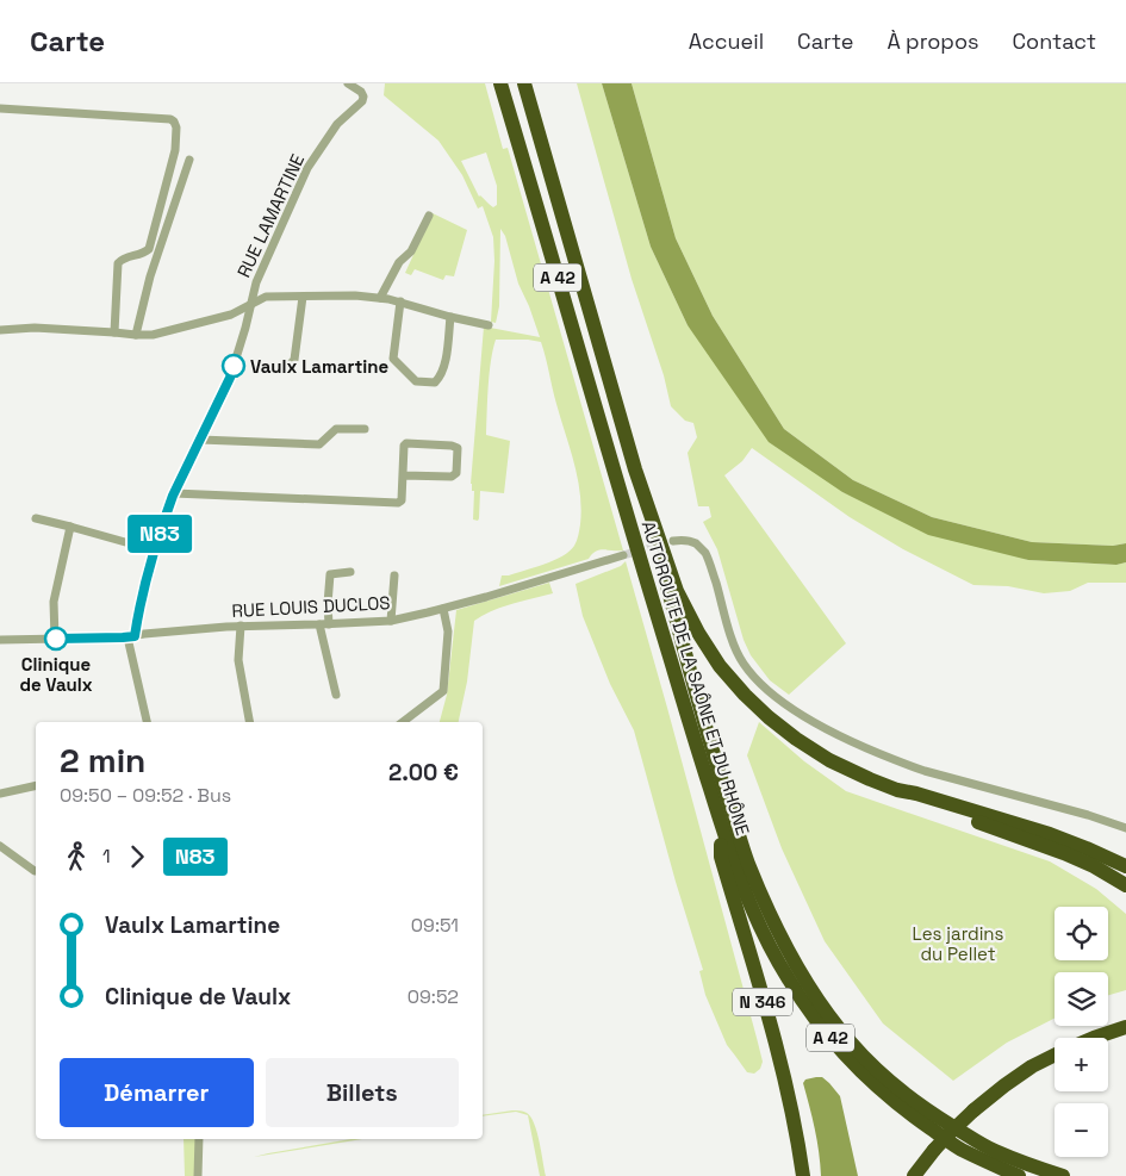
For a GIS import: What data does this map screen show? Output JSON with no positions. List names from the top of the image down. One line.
{"streets":{"highway":["A 42","AUTOROUTE DE LA SAÔNE ET DU RHÔNE","N 346"],"street":["RUE LAMARTINE","RUE LOUIS DUCLOS"]},"crossings":[["RUE LAMARTINE","RUE LOUIS DUCLOS"],["AUTOROUTE DE LA SAÔNE ET DU RHÔNE","N 346"]],"parks":["Les jardins du Pellet"],"places":["Vaulx Lamartine","Clinique de Vaulx"],"lines":["bus line N83"],"page":{"header":"Carte","nav":["Accueil","Carte","À propos","Contact"],"on_map":"N83","heading":["2 min","09:50 – 09:52 · Bus","2.00 €"],"legs":["1","N83"],"list":[{"name":"Vaulx Lamartine","value":"09:51"},{"name":"Clinique de Vaulx","value":"09:52"}],"map_buttons":["+","−"],"buttons":["Démarrer","Billets"]}}
